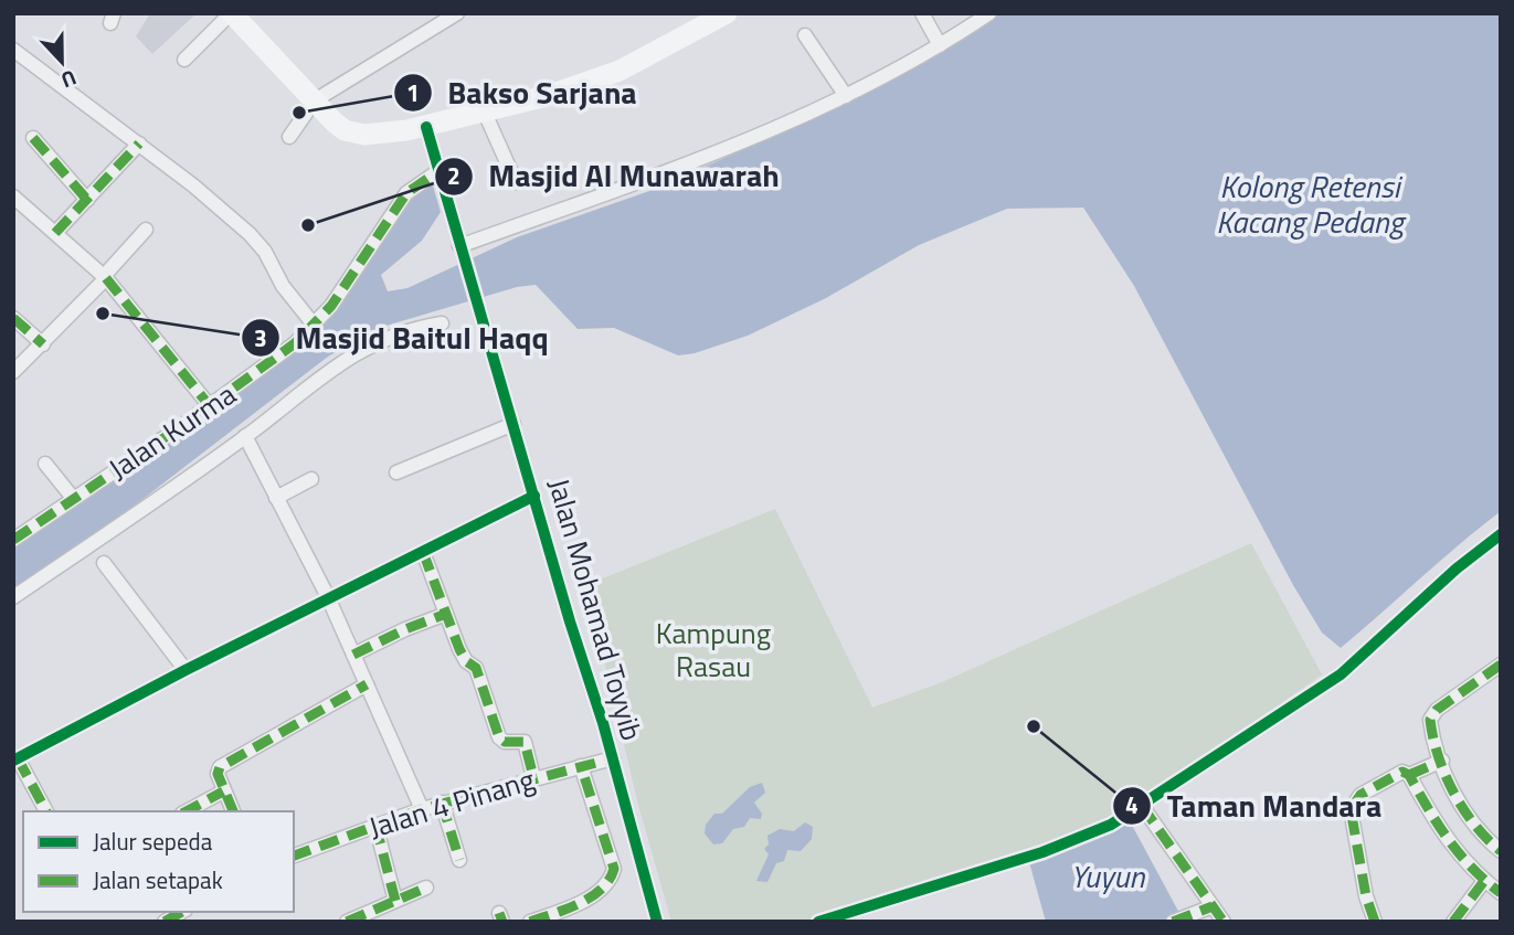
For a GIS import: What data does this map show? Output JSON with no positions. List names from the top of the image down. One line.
{"streets":{"street":["Jalan Kurma","Jalan Mohamad Toyyib","Jalan 4 Pinang"]},"crossings":[["Jalan Mohamad Toyyib","Jalan 4 Pinang"]],"water":["Kolong Retensi Kacang Pedang","Yuyun"],"parks":["Kampung Rasau"],"places":["Bakso Sarjana","Masjid Al Munawarah","Masjid Baitul Haqq","Taman Mandara"],"legend":["Jalur sepeda","Jalan setapak"],"north":"bottom"}
